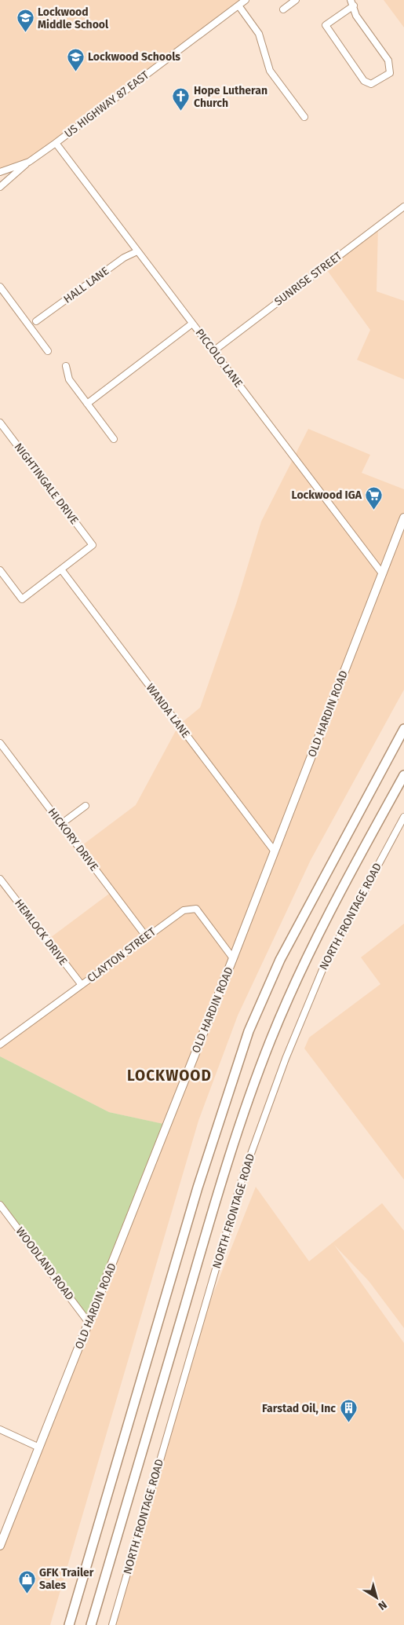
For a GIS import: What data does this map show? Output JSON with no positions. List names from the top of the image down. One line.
{"streets":{"main road":["OLD HARDIN ROAD"],"street":["US HIGHWAY 87 EAST","SUNRISE STREET","HALL LANE","PICCOLO LANE","NIGHTINGALE DRIVE","WANDA LANE","HICKORY DRIVE","NORTH FRONTAGE ROAD","HEMLOCK DRIVE","CLAYTON STREET","WOODLAND ROAD"]},"crossings":[["US HIGHWAY 87 EAST","PICCOLO LANE"],["SUNRISE STREET","PICCOLO LANE"],["HALL LANE","PICCOLO LANE"],["PICCOLO LANE","OLD HARDIN ROAD"],["NIGHTINGALE DRIVE","WANDA LANE"],["WANDA LANE","OLD HARDIN ROAD"],["OLD HARDIN ROAD","CLAYTON STREET"],["OLD HARDIN ROAD","WOODLAND ROAD"],["HICKORY DRIVE","CLAYTON STREET"],["HEMLOCK DRIVE","CLAYTON STREET"]],"districts":["LOCKWOOD"],"places":{"school or university":["Lockwood Middle School","Lockwood Schools"],"church":["Hope Lutheran Church"],"supermarket":["Lockwood IGA"],"building":["Farstad Oil, Inc"],"shop":["GFK Trailer Sales"]},"north":"bottom right"}
